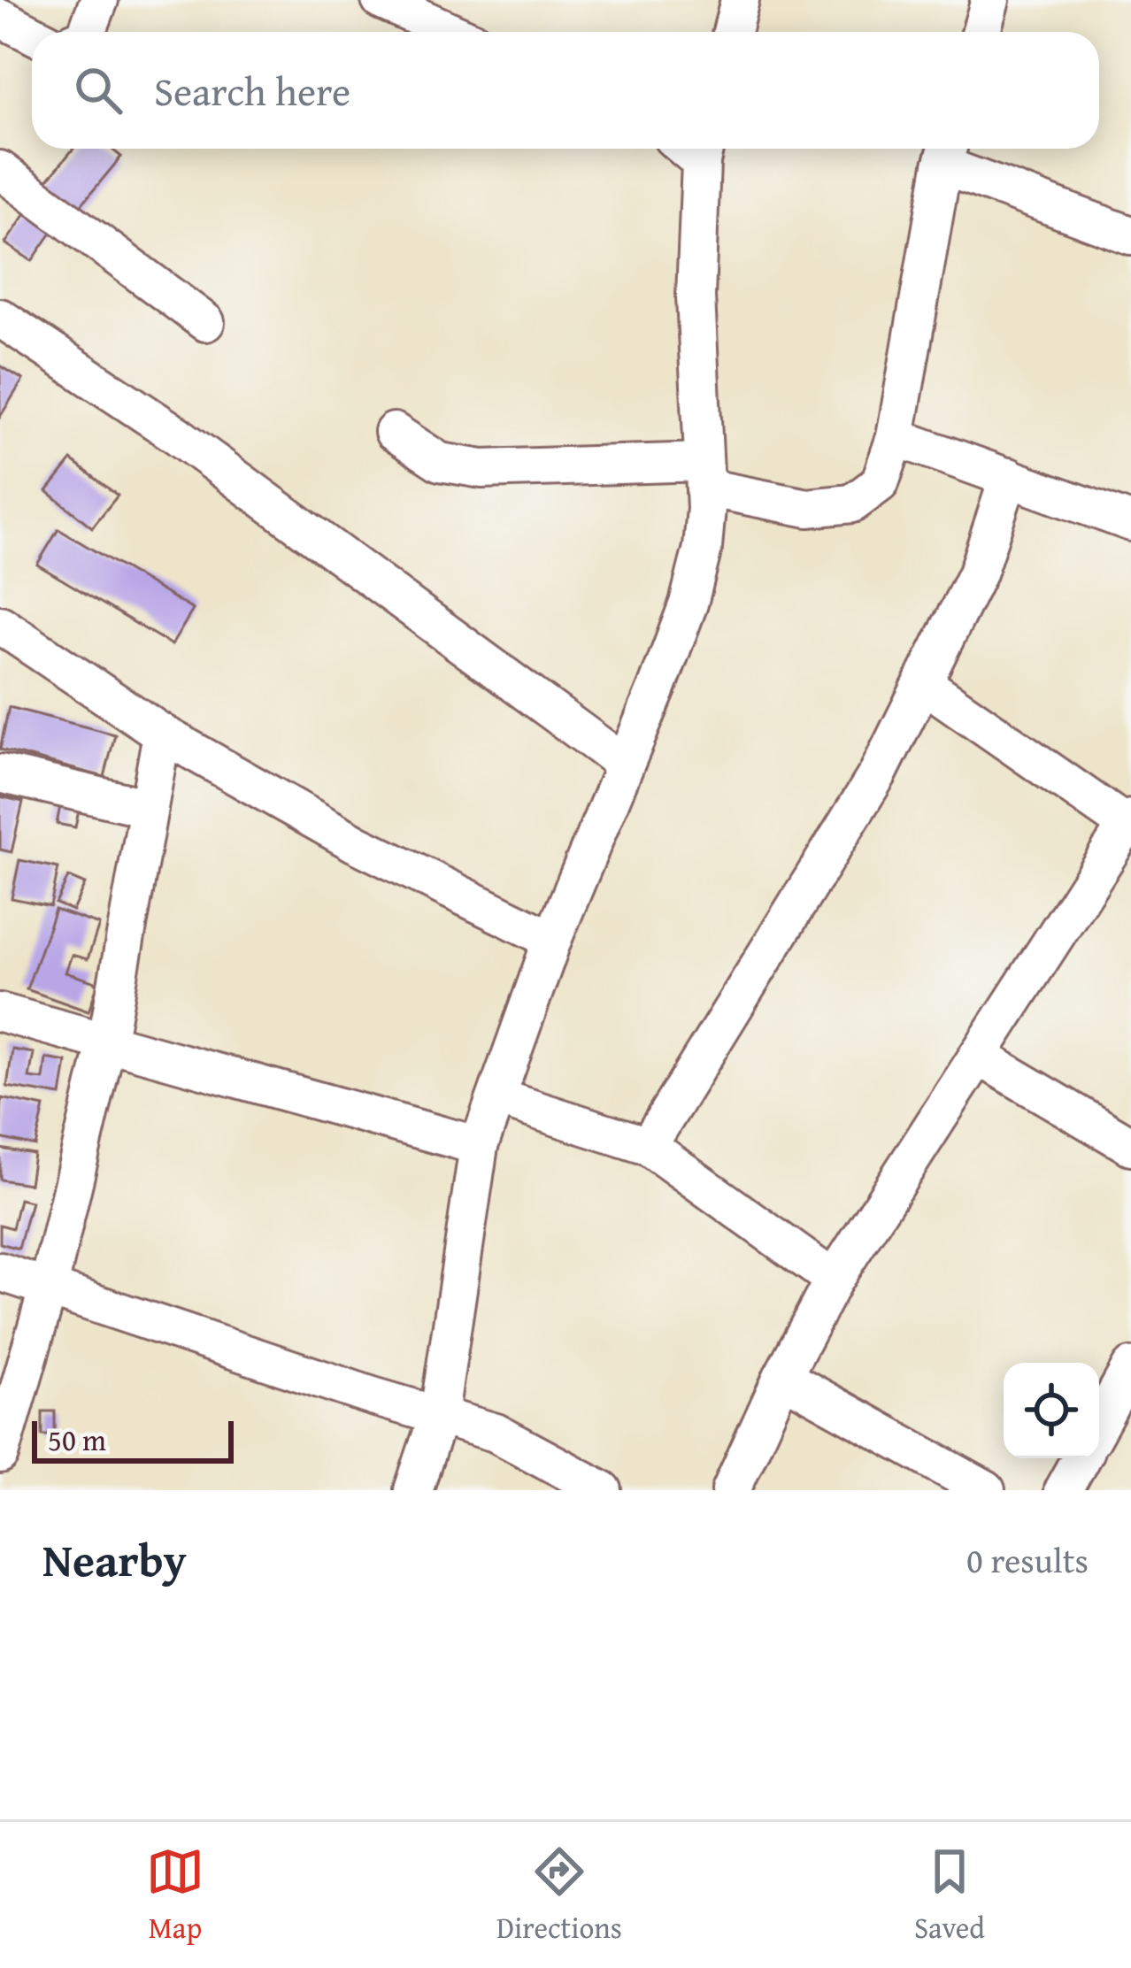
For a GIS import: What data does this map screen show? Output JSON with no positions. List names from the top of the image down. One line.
{"scale_bar":"50 m","page":{"search":"Search here","scale":"50 m","heading":["Nearby","0 results"],"nav":["Map","Directions","Saved"]}}
